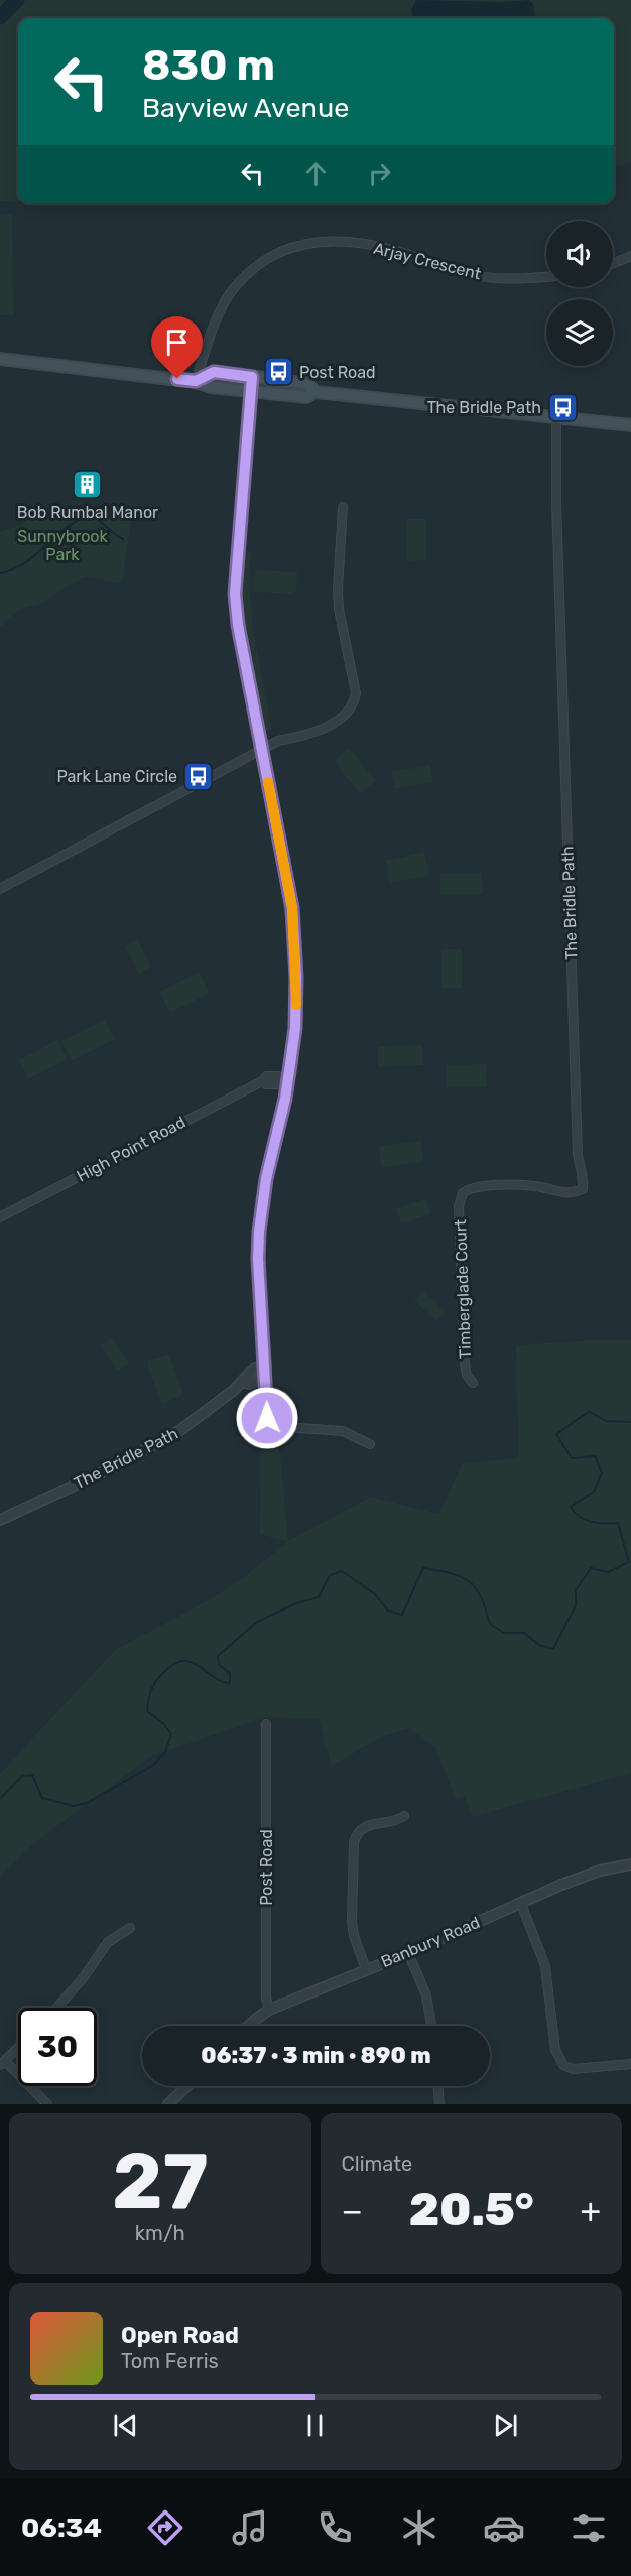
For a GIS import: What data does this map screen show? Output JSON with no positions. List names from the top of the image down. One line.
{"streets":{"street":["Arjay Crescent","The Bridle Path","High Point Road","Timberglade Court","Post Road","Banbury Road"]},"crossings":[["The Bridle Path","Timberglade Court"],["Post Road","Banbury Road"]],"parks":["Sunnybrook Park"],"places":{"bus stop":["Post Road","The Bridle Path","Park Lane Circle"],"building":["Bob Rumbal Manor"]},"page":{"turn":["830 m","Bayview Avenue"],"limit":"30","trip":"06:37 · 3 min · 890 m","tile":[["27","km/h"],"Climate"],"heat":["−","20.5°","+"],"song":["Open Road","Tom Ferris"],"tabs":"06:34"}}
